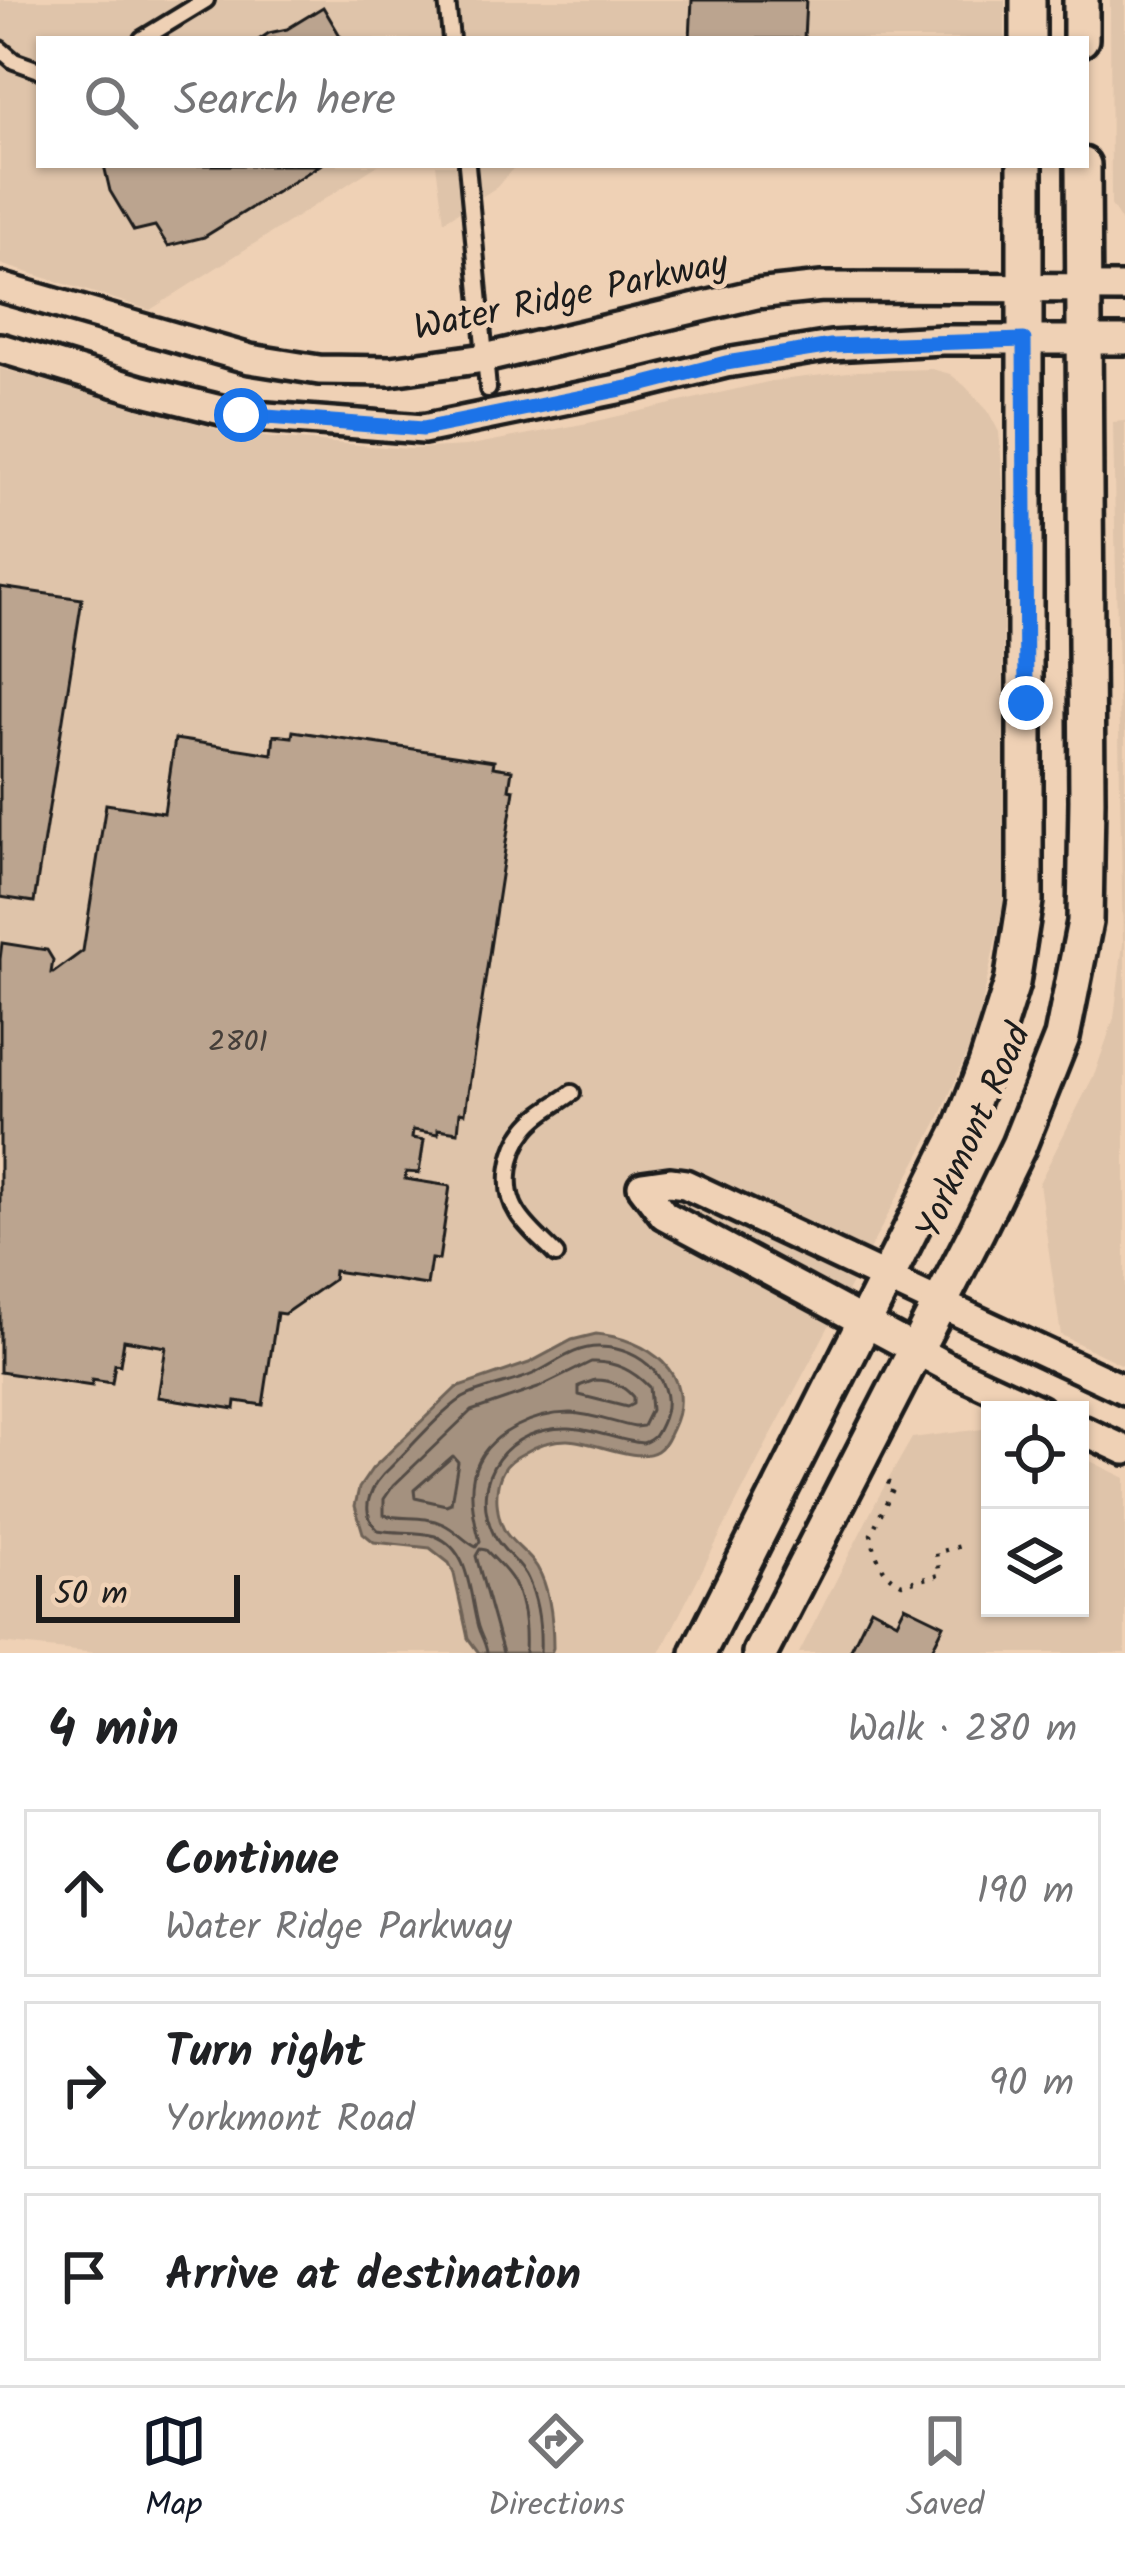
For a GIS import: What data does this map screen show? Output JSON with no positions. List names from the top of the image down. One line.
{"streets":{"street":["Water Ridge Parkway","Yorkmont Road"]},"crossings":[["Water Ridge Parkway","Yorkmont Road"]],"house_numbers":["2801"],"scale_bar":"50 m","page":{"search":"Search here","scale":"50 m","heading":["4 min","Walk · 280 m"],"list":[["Continue","Water Ridge Parkway","190 m"],["Turn right","Yorkmont Road","90 m"],"Arrive at destination"],"nav":["Map","Directions","Saved"]}}
